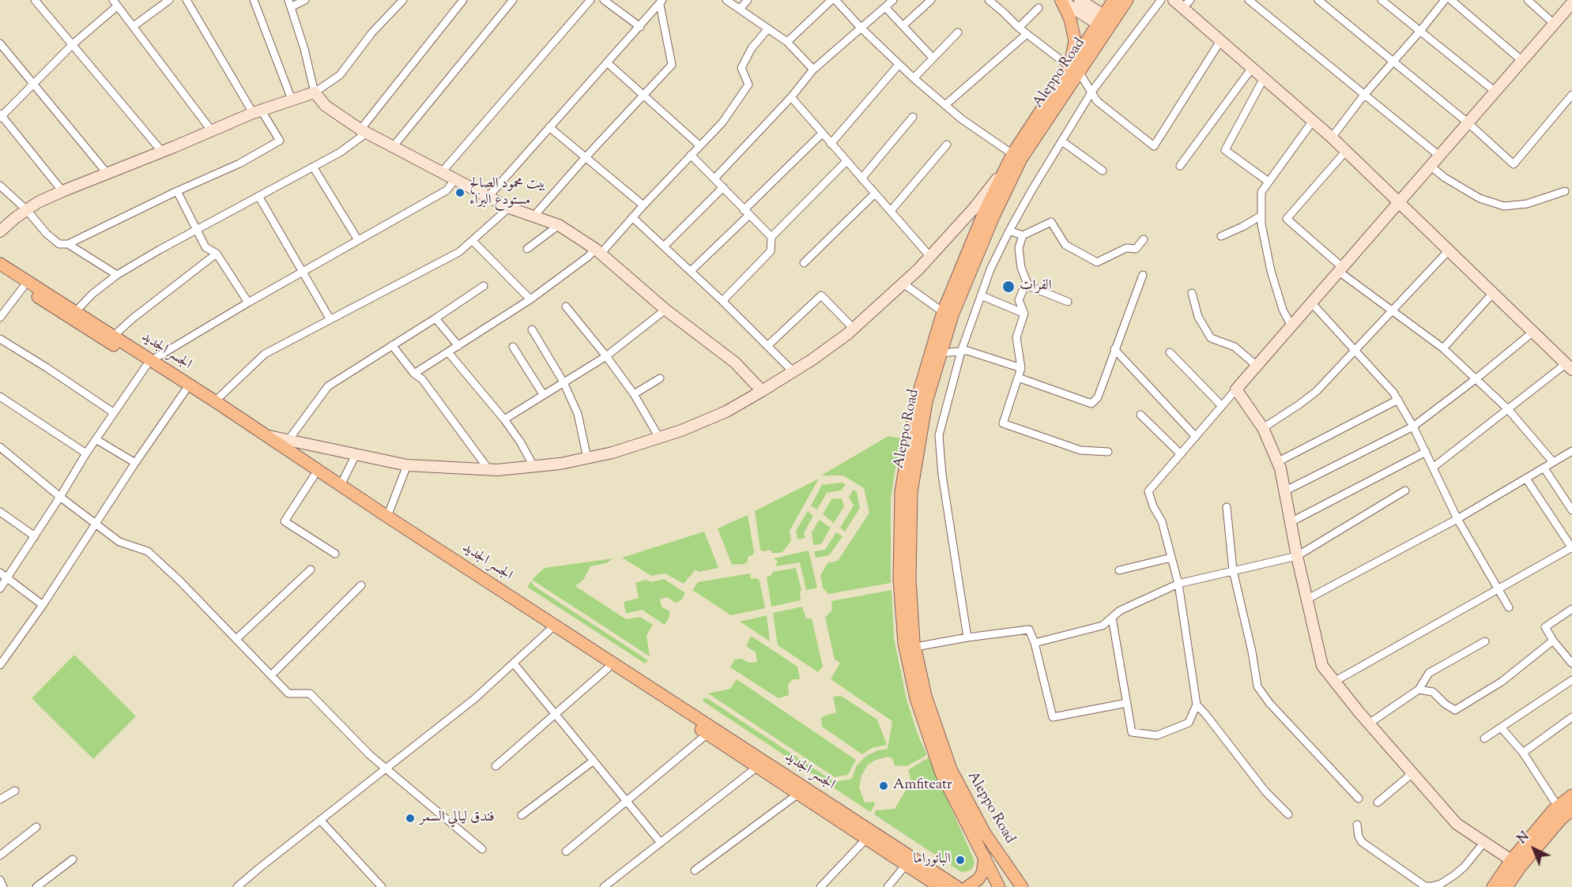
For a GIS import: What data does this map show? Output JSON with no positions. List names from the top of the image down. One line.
{"streets":{"main road":["Aleppo Road","الجسر الجديد"]},"places":["بيت محمود الصالح مستودع البراء","الفرات","Amfiteatr","فندق ليالي السمر","البانوراما"],"north":"top left"}
